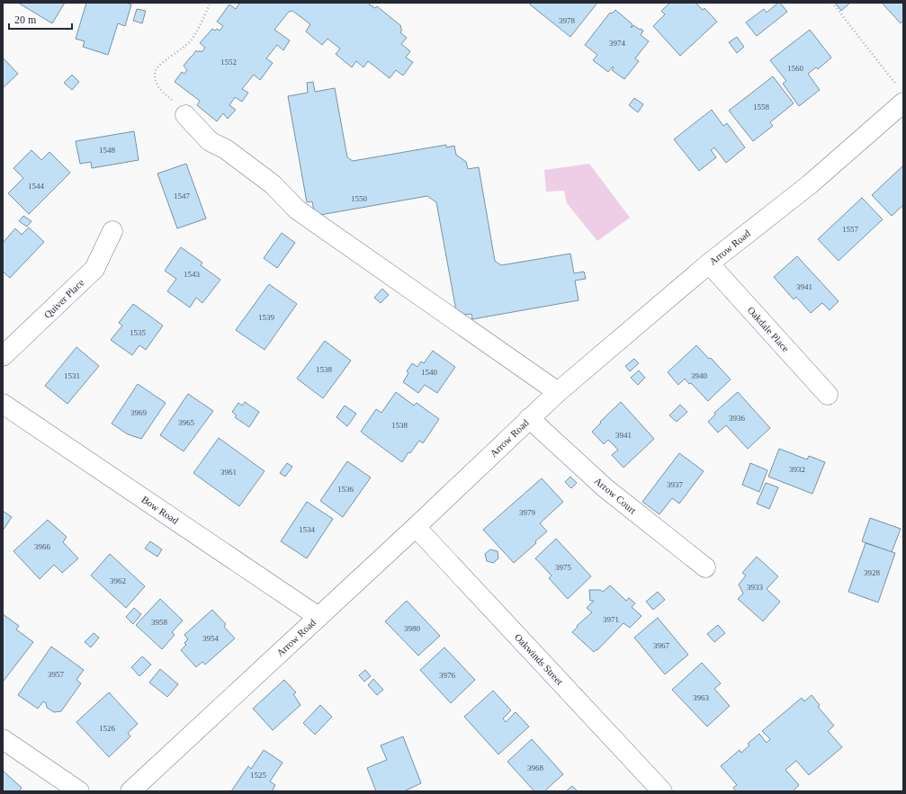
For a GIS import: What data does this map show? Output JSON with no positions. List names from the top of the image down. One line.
{"streets":{"street":["Arrow Road","Quiver Place","Oakdale Place","Arrow Court","Bow Road","Oakwinds Street"]},"crossings":[["Arrow Road","Oakdale Place"],["Arrow Road","Arrow Court"],["Arrow Road","Bow Road"],["Arrow Road","Oakwinds Street"]],"house_numbers":["3978","3974","1552","1560","1558","1548","1544","1547","1550","1557","1543","3941","1539","1535","1538","1540","1531","3940","3969","3936","3965","1538","3941","3932","3961","3937","1536","3979","1534","3966","3975","3928","3962","3933","3971","3958","3980","3954","3967","3957","3976","3963","1526","3968","1525"],"scale_bar":"20 m"}
